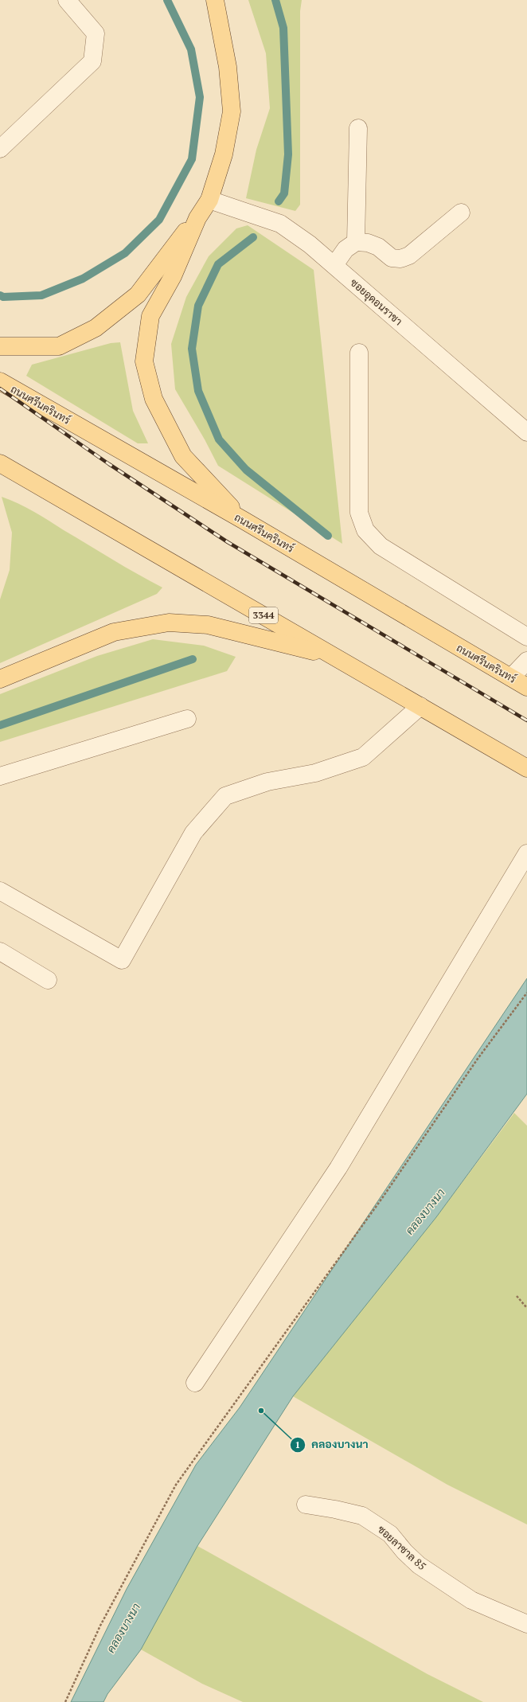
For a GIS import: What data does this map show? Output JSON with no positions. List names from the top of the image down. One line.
{"streets":{"main road":["ถนนศรีนครินทร์","3344"],"street":["ซอยอุดอนราชา","ซอยลาซาล 85"]},"water":["คลองบางนา"],"places":["คลองบางนา"]}
